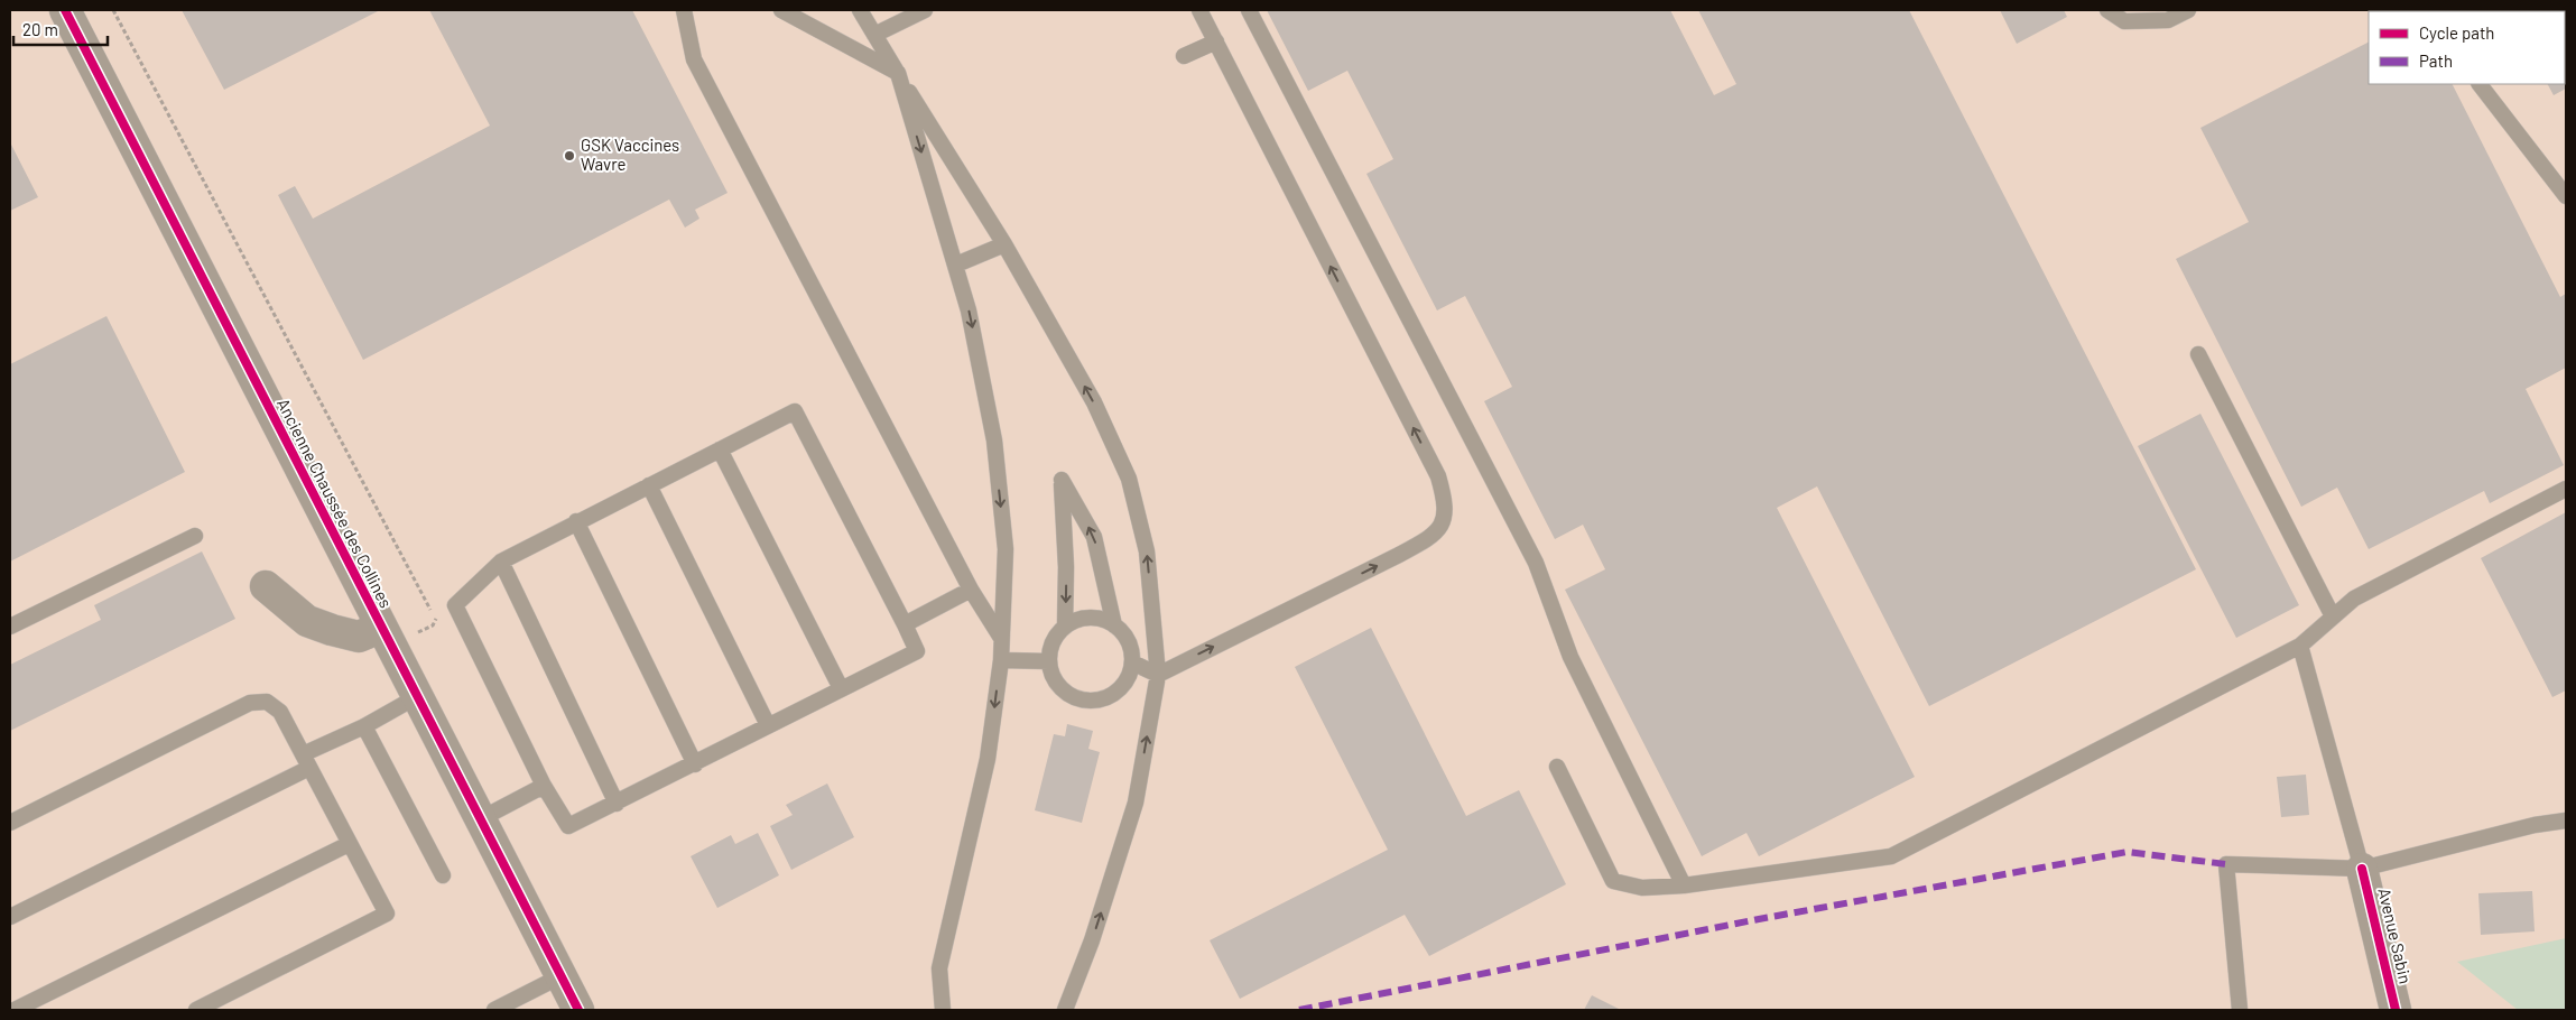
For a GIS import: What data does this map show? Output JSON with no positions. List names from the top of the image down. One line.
{"streets":{"street":["Ancienne Chaussée des Collines","Avenue Sabin"]},"places":["GSK Vaccines Wavre"],"legend":["Cycle path","Path"],"scale_bar":"20 m"}
